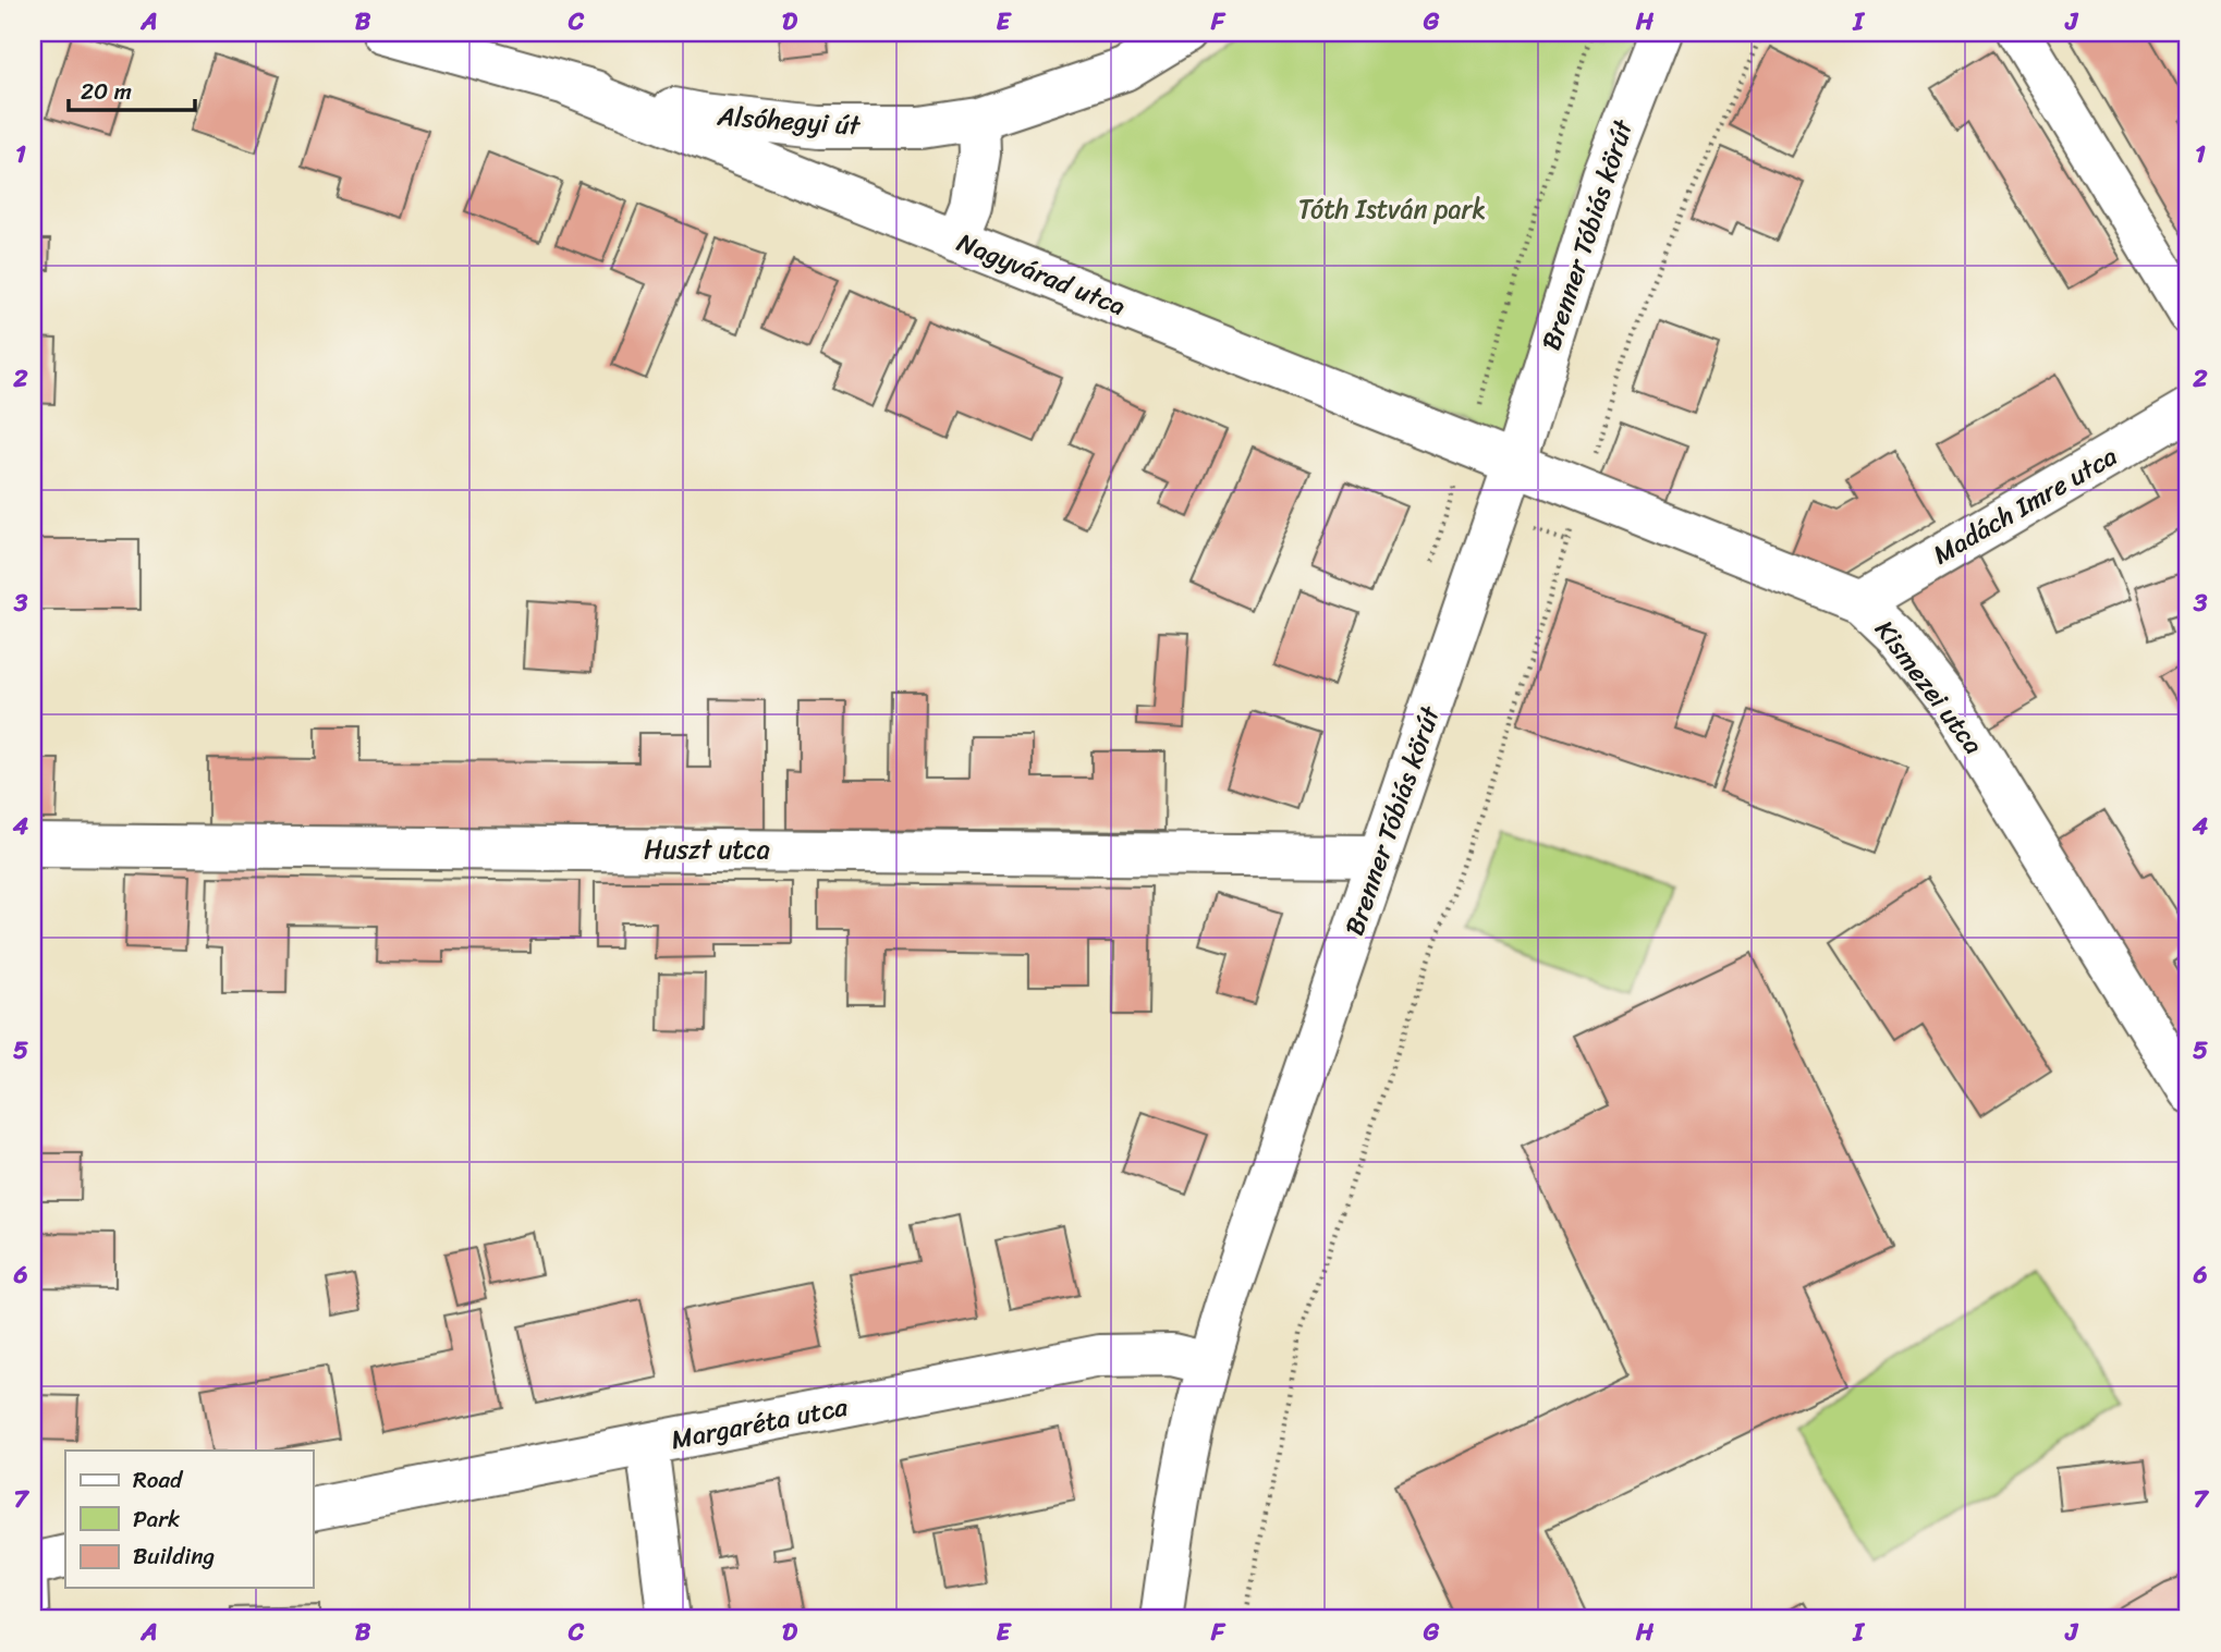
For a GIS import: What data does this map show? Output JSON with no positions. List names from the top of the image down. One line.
{"streets":{"street":["Alsóhegyi út","Brenner Tóbiás körút","Nagyvárad utca","Madách Imre utca","Kismezei utca","Huszt utca","Margaréta utca"]},"crossings":[["Alsóhegyi út","Nagyvárad utca"],["Brenner Tóbiás körút","Nagyvárad utca"],["Brenner Tóbiás körút","Kismezei utca"],["Brenner Tóbiás körút","Huszt utca"],["Brenner Tóbiás körút","Margaréta utca"],["Nagyvárad utca","Kismezei utca"],["Madách Imre utca","Kismezei utca"]],"parks":["Tóth István park"],"legend":["Road","Park","Building"],"scale_bar":"20 m","grid":{"columns":["A","B","C","D","E","F","G","H","I","J"],"rows":["1","2","3","4","5","6","7"]}}
